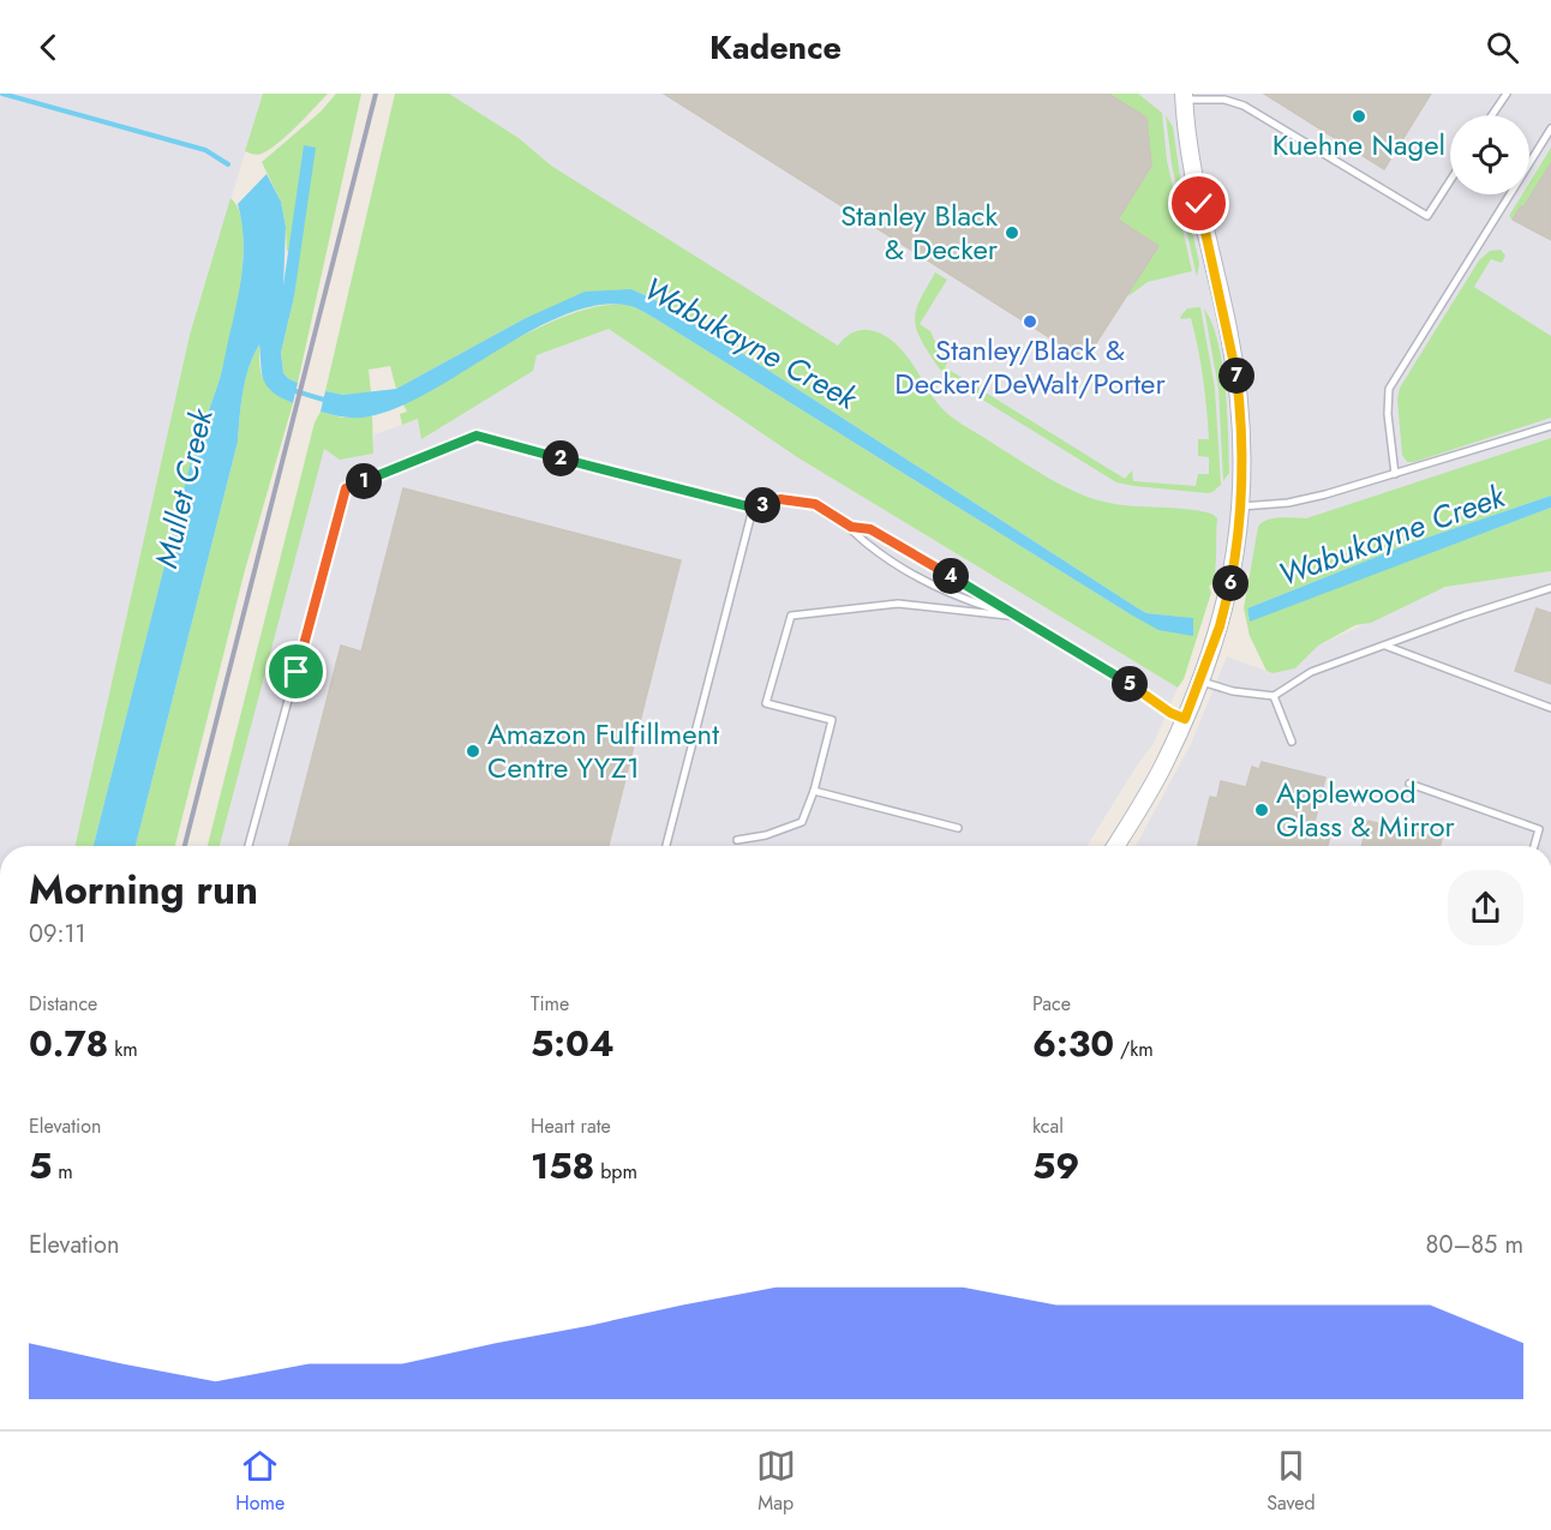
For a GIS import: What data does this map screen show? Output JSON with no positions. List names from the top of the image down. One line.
{"water":["Wabukayne Creek","Mullet Creek"],"places":["Kuehne Nagel","Stanley Black & Decker","Stanley/Black & Decker/DeWalt/Porter","Amazon Fulfillment Centre YYZ1","Applewood Glass & Mirror"],"page":{"header":"Kadence","pins":["7","2","1","3","4","6","5"],"heading":["Morning run","09:11"],"stats":[["Distance","0.78 km"],["Time","5:04"],["Pace","6:30 /km"],["Elevation","5 m"],["Heart rate","158 bpm"],["kcal","59"]],"chart":["Elevation","80–85 m"],"tabs":["Home","Map","Saved"]}}
